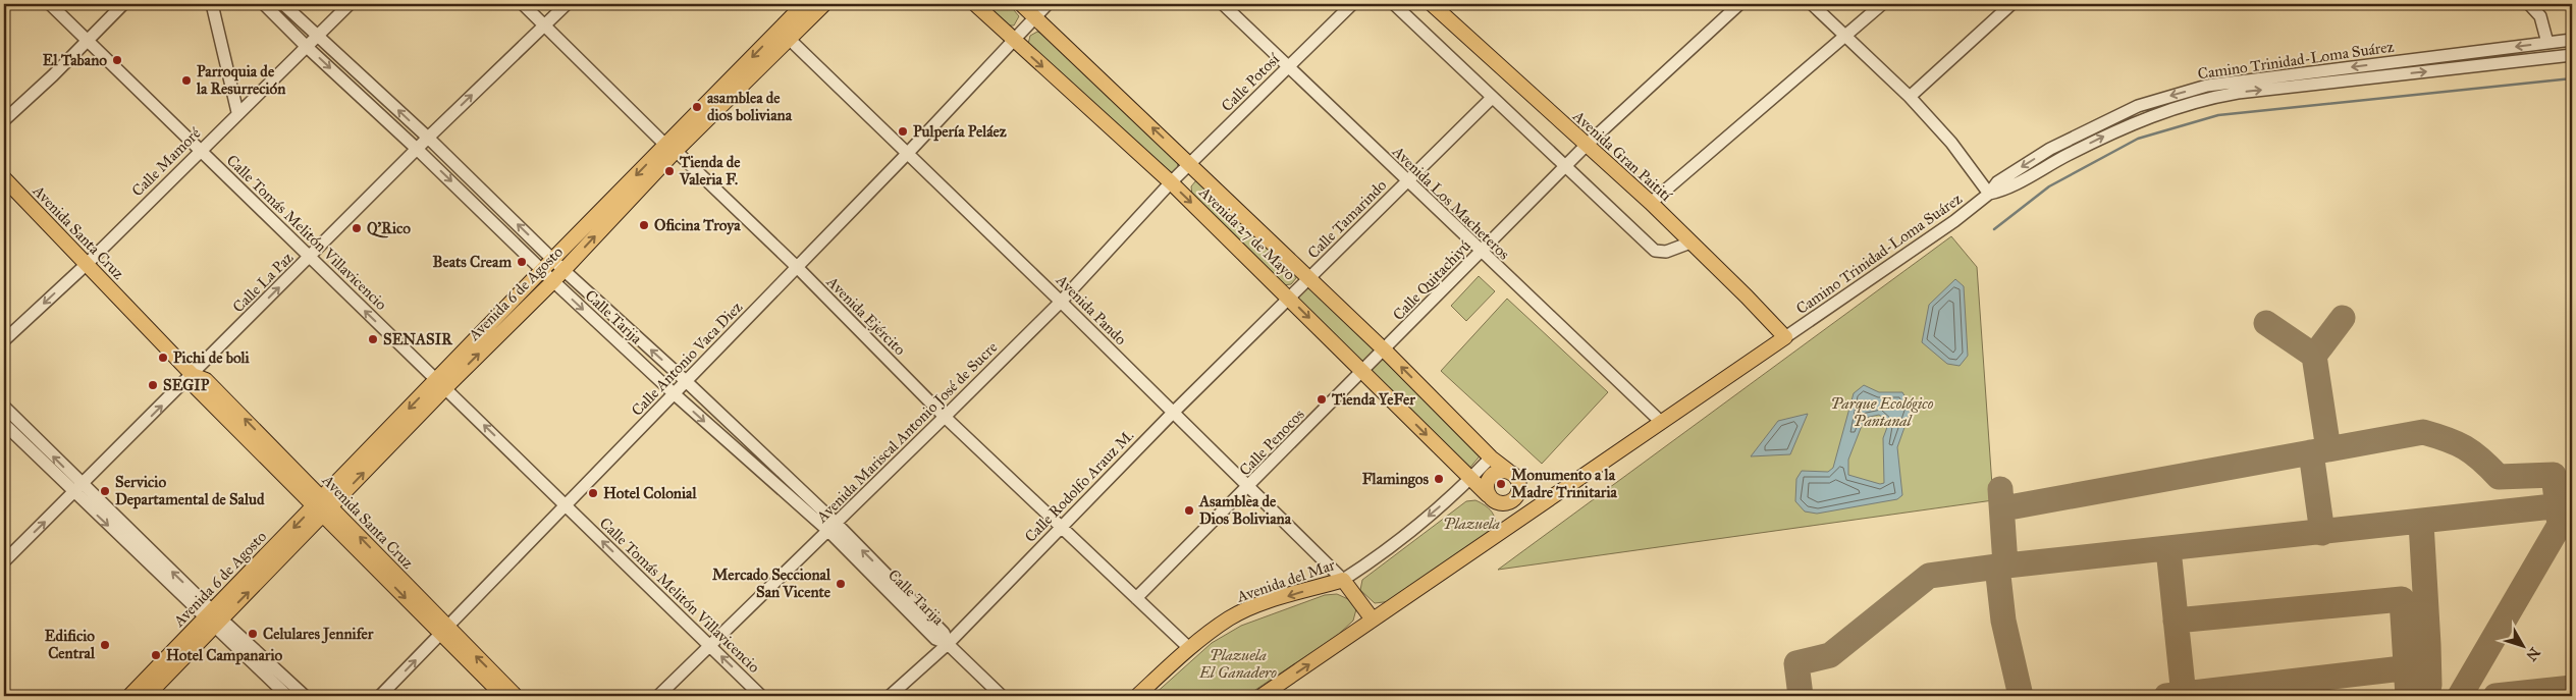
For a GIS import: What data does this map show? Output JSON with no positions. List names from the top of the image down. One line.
{"streets":{"main road":["Avenida Gran Paitití","Avenida Santa Cruz","Avenida 27 de Mayo","Avenida 6 de Agosto","Avenida Pando","Avenida del Mar"],"street":["Camino Trinidad-Loma Suárez","Calle Potosí","Calle Mamoré","Avenida Los Macheteros","Calle Tamarindo","Calle Tomás Melitón Villavicencio","Calle Quitachiyú","Calle La Paz","Avenida Ejército","Calle Tarija","Calle Antonio Vaca Diez","Avenida Mariscal Antonio José de Sucre","Calle Penocos","Calle Rodolfo Arauz M."]},"crossings":[["Camino Trinidad-Loma Suárez","Avenida Gran Paitití"],["Calle Potosí","Avenida Los Macheteros"],["Calle Potosí","Avenida 27 de Mayo"],["Calle Potosí","Avenida Mariscal Antonio José de Sucre"],["Avenida Gran Paitití","Calle Quitachiyú"],["Calle Mamoré","Avenida Santa Cruz"],["Calle Mamoré","Calle Tomás Melitón Villavicencio"],["Calle Mamoré","Calle Tarija"],["Avenida Los Macheteros","Calle Tamarindo"],["Avenida Los Macheteros","Calle Quitachiyú"],["Calle Tamarindo","Avenida 27 de Mayo"],["Calle Tamarindo","Calle Rodolfo Arauz M."],["Avenida Santa Cruz","Calle La Paz"],["Avenida Santa Cruz","Avenida 6 de Agosto"],["Avenida Santa Cruz","Calle Antonio Vaca Diez"],["Calle Tomás Melitón Villavicencio","Calle La Paz"],["Calle Tomás Melitón Villavicencio","Avenida 6 de Agosto"],["Calle Tomás Melitón Villavicencio","Calle Antonio Vaca Diez"],["Calle Tomás Melitón Villavicencio","Avenida Mariscal Antonio José de Sucre"],["Avenida 27 de Mayo","Calle Quitachiyú"],["Avenida 27 de Mayo","Calle Antonio Vaca Diez"],["Avenida 27 de Mayo","Avenida Mariscal Antonio José de Sucre"],["Avenida 27 de Mayo","Calle Penocos"],["Avenida 27 de Mayo","Calle Rodolfo Arauz M."],["Avenida 27 de Mayo","Avenida del Mar"],["Calle Quitachiyú","Calle Penocos"],["Calle La Paz","Avenida Ejército"],["Calle La Paz","Calle Tarija"],["Avenida 6 de Agosto","Avenida Pando"],["Avenida 6 de Agosto","Avenida Ejército"],["Avenida 6 de Agosto","Calle Tarija"],["Avenida Pando","Calle Antonio Vaca Diez"],["Avenida Pando","Avenida Mariscal Antonio José de Sucre"],["Avenida Pando","Calle Penocos"],["Avenida Pando","Calle Rodolfo Arauz M."],["Avenida Pando","Avenida del Mar"],["Avenida Ejército","Calle Antonio Vaca Diez"],["Avenida Ejército","Avenida Mariscal Antonio José de Sucre"],["Avenida Ejército","Calle Penocos"],["Avenida Ejército","Calle Rodolfo Arauz M."],["Avenida Ejército","Avenida del Mar"],["Calle Tarija","Calle Antonio Vaca Diez"],["Calle Tarija","Avenida Mariscal Antonio José de Sucre"],["Calle Tarija","Calle Rodolfo Arauz M."]],"one_way":["Calle Tomás Melitón Villavicencio","Calle La Paz","Avenida del Mar"],"parks":["Parque Ecológico Pantanal","Plazuela","Plazuela El Ganadero"],"places":["El Tabano","Parroquia de la Resurreción","asamblea de dios boliviana","Pulpería Peláez","Tienda de Valeria F.","Oficina Troya","Q'Rico","Beats Cream","SENASIR","Pichi de boli","SEGIP","Tienda YeFer","Flamingos","Monumento a la Madre Trinitaria","Servicio Departamental de Salud","Hotel Colonial","Asamblea de Dios Boliviana","Mercado Seccional San Vicente","Celulares Jennifer","Edificio Central","Hotel Campanario"],"north":"bottom right"}
